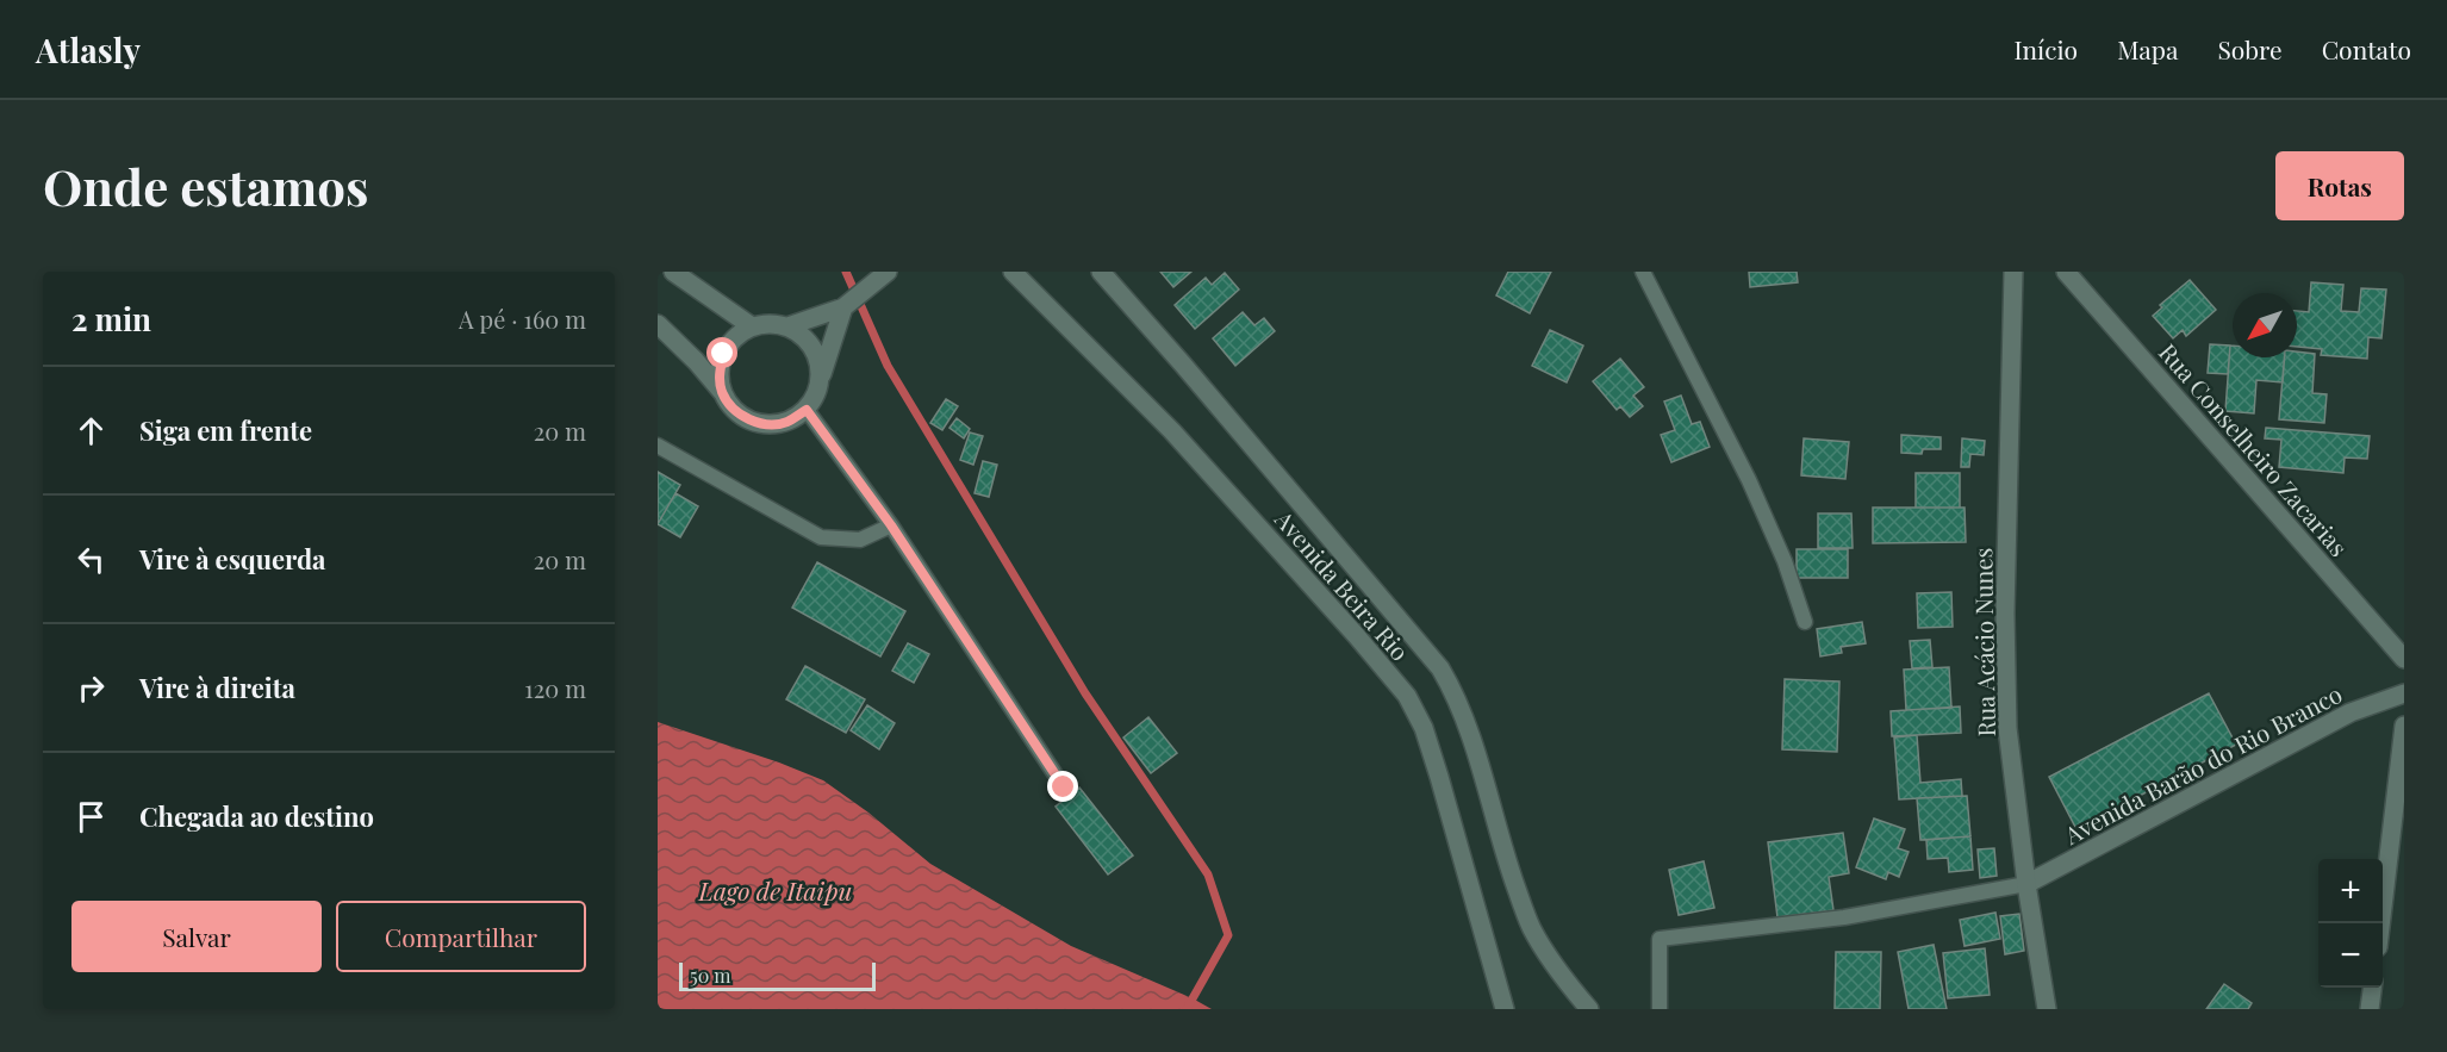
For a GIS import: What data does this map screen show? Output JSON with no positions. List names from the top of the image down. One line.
{"streets":{"street":["Rua Conselheiro Zacarias","Avenida Beira Rio","Rua Acácio Nunes","Avenida Barão do Rio Branco"]},"crossings":[["Rua Acácio Nunes","Avenida Barão do Rio Branco"]],"water":["Lago de Itaipu"],"scale_bar":"50 m","north":"bottom left","page":{"header":"Atlasly","nav":["Início","Mapa","Sobre","Contato"],"buttons":["Rotas",["Salvar","Compartilhar"]],"title":"Onde estamos","heading":["2 min","A pé · 160 m"],"list":[["Siga em frente","20 m"],["Vire à esquerda","20 m"],["Vire à direita","120 m"],"Chegada ao destino"],"map_buttons":["+","−"],"scale":"50 m"}}
